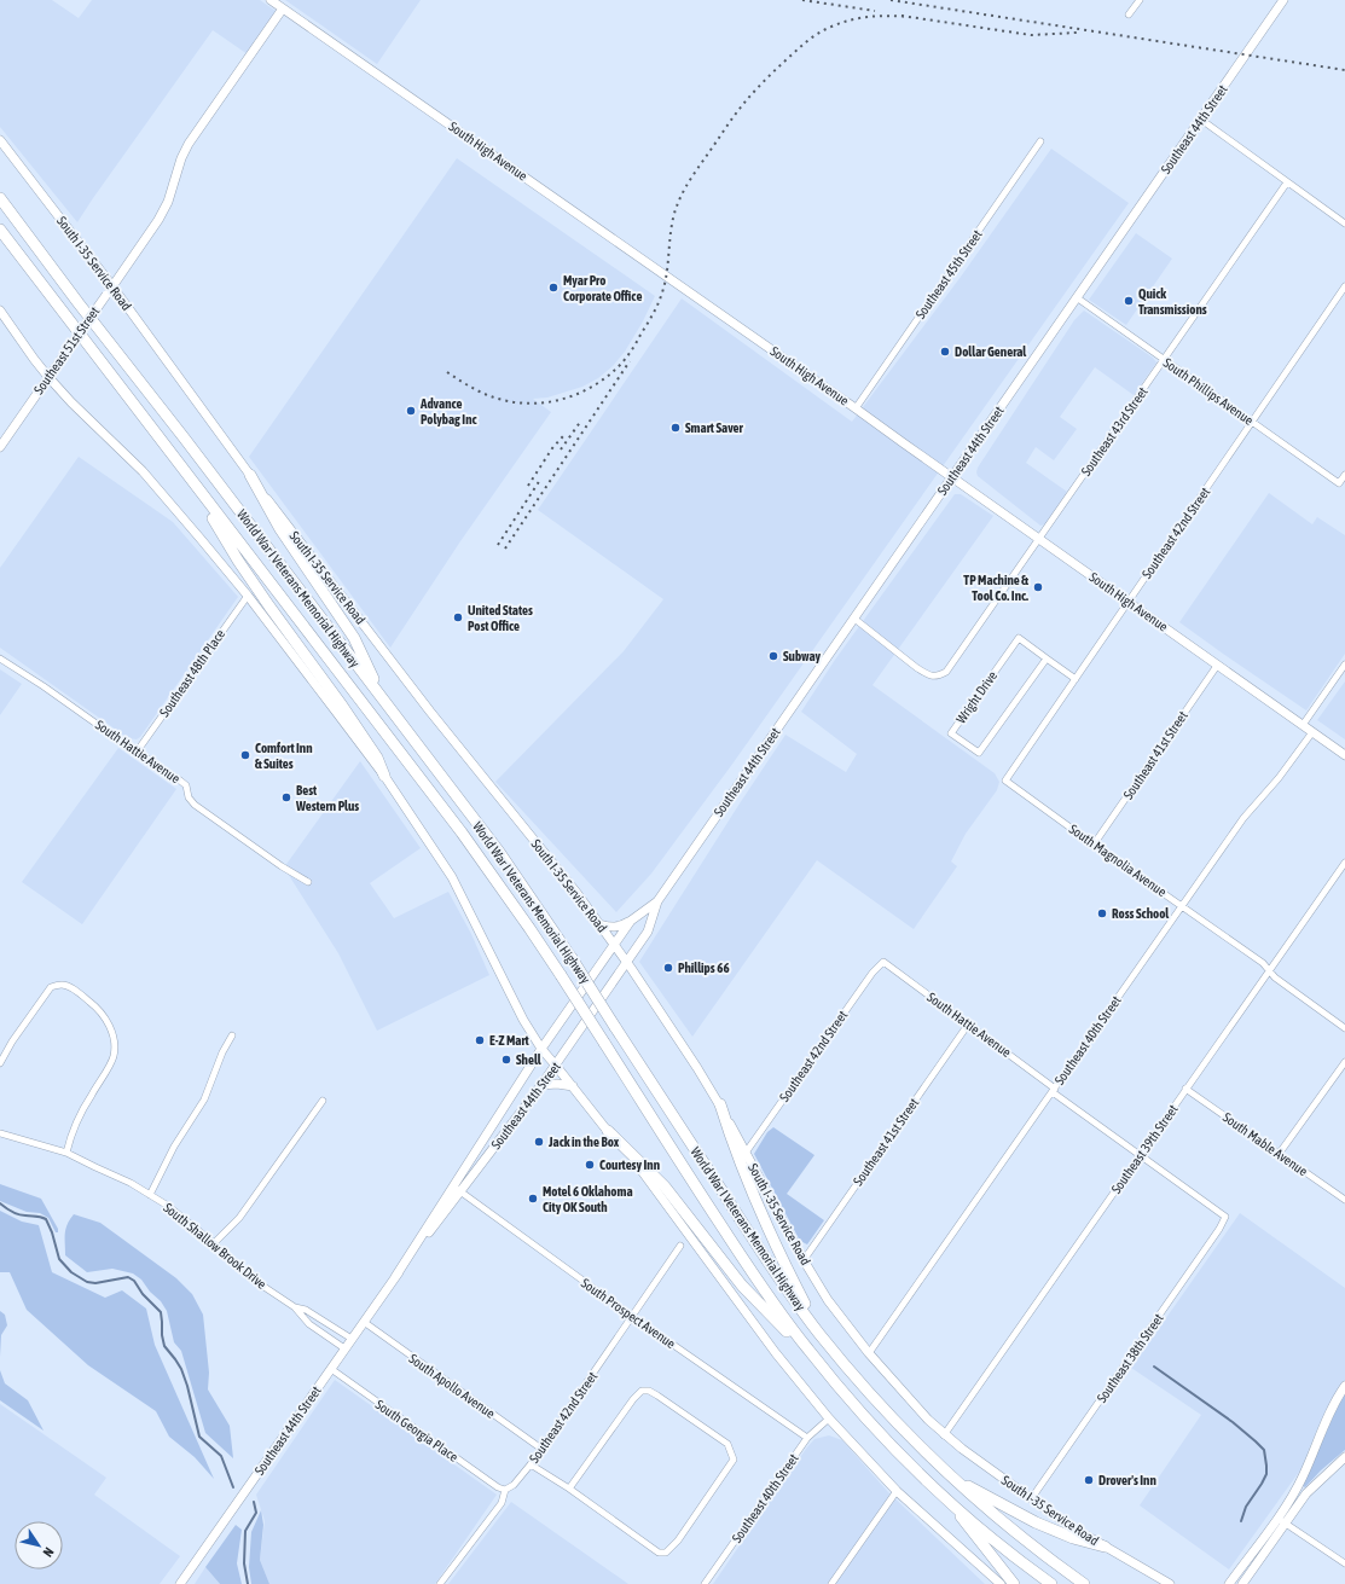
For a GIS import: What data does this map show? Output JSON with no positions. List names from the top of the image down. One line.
{"streets":{"highway":["World War I Veterans Memorial Highway"],"main road":["Southeast 44th Street","South High Avenue","South I-35 Service Road","Southeast 51st Street"],"street":["Southeast 45th Street","South Phillips Avenue","Southeast 43rd Street","Southeast 42nd Street","Southeast 48th Place","Wright Drive","South Hattie Avenue","Southeast 41st Street","South Magnolia Avenue","Southeast 40th Street","South Mable Avenue","Southeast 39th Street","South Shallow Brook Drive","South Prospect Avenue","Southeast 38th Street","South Apollo Avenue","South Georgia Place"]},"crossings":[["Southeast 44th Street","South High Avenue"],["Southeast 44th Street","South I-35 Service Road"],["Southeast 44th Street","South Phillips Avenue"],["Southeast 44th Street","Southeast 43rd Street"],["Southeast 44th Street","South Shallow Brook Drive"],["Southeast 44th Street","South Prospect Avenue"],["Southeast 44th Street","South Apollo Avenue"],["Southeast 44th Street","South Georgia Place"],["South High Avenue","Southeast 45th Street"],["South High Avenue","Southeast 51st Street"],["South High Avenue","Southeast 43rd Street"],["South High Avenue","Southeast 42nd Street"],["South High Avenue","Southeast 41st Street"],["South High Avenue","Southeast 40th Street"],["South I-35 Service Road","Southeast 51st Street"],["South I-35 Service Road","Southeast 42nd Street"],["South I-35 Service Road","Southeast 41st Street"],["South I-35 Service Road","Southeast 40th Street"],["South I-35 Service Road","Southeast 39th Street"],["South I-35 Service Road","Southeast 38th Street"],["South Phillips Avenue","Southeast 43rd Street"],["South Phillips Avenue","Southeast 42nd Street"],["Southeast 42nd Street","Wright Drive"],["Southeast 42nd Street","South Hattie Avenue"],["Southeast 42nd Street","South Magnolia Avenue"],["Southeast 42nd Street","South Prospect Avenue"],["Southeast 42nd Street","South Apollo Avenue"],["Southeast 42nd Street","South Georgia Place"],["Southeast 48th Place","South Hattie Avenue"],["South Hattie Avenue","Southeast 41st Street"],["South Hattie Avenue","Southeast 40th Street"],["South Hattie Avenue","Southeast 39th Street"],["South Hattie Avenue","Southeast 38th Street"],["Southeast 41st Street","South Magnolia Avenue"],["South Magnolia Avenue","Southeast 40th Street"],["South Magnolia Avenue","Southeast 39th Street"],["Southeast 40th Street","South Prospect Avenue"],["South Mable Avenue","Southeast 39th Street"]],"places":["Myar Pro Corporate Office","Quick Transmissions","Dollar General","Advance Polybag Inc","Smart Saver","TP Machine & Tool Co. Inc.","United States Post Office","Subway","Comfort Inn & Suites","Best Western Plus","Ross School","Phillips 66","E-Z Mart","Shell","Jack in the Box","Courtesy Inn","Motel 6 Oklahoma City OK South","Drover's Inn"],"north":"bottom right"}
